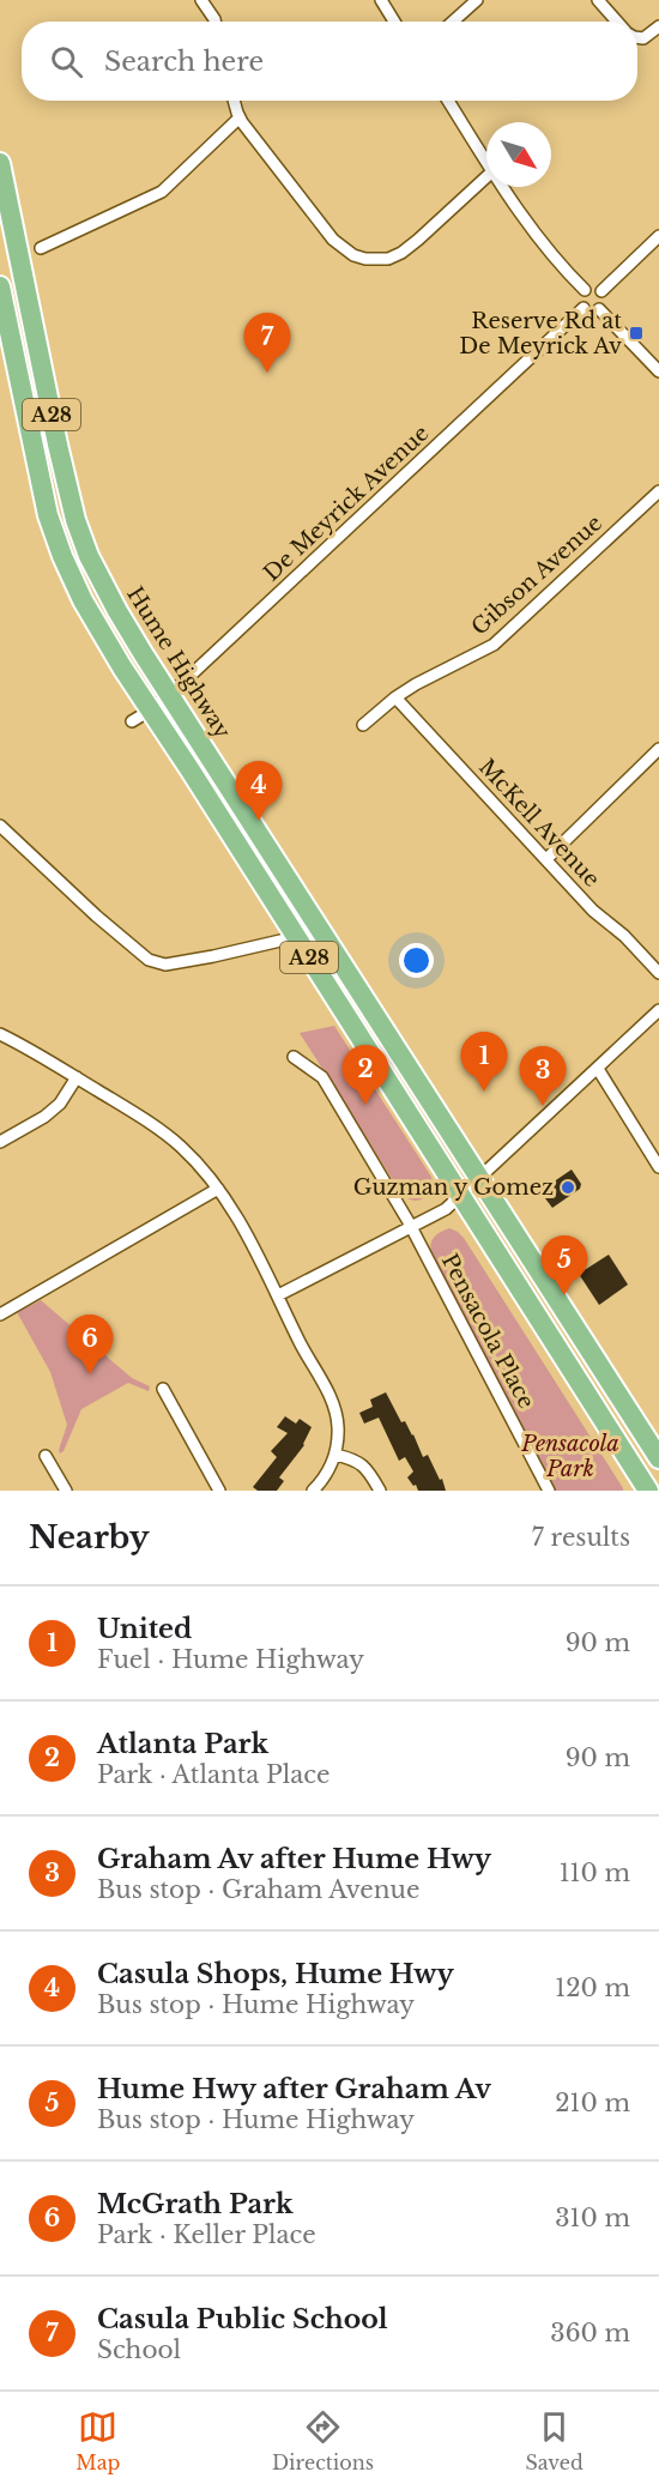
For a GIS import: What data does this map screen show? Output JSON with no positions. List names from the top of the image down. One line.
{"streets":{"highway":["A28","Hume Highway"],"street":["De Meyrick Avenue","Gibson Avenue","McKell Avenue","Pensacola Place"]},"crossings":[["A28","De Meyrick Avenue"],["De Meyrick Avenue","Hume Highway"],["Gibson Avenue","McKell Avenue"]],"parks":["Pensacola Park"],"places":{"transit":["Reserve Rd at De Meyrick Av"],"other":["Guzman y Gomez"]},"north":"bottom right","page":{"search":"Search here","pins":["7","4","1","2","3","5","6"],"heading":["Nearby","7 results"],"list":[{"mark":"1","name":"United","note":"Fuel · Hume Highway","value":"90 m"},{"mark":"2","name":"Atlanta Park","note":"Park · Atlanta Place","value":"90 m"},{"mark":"3","name":"Graham Av after Hume Hwy","note":"Bus stop · Graham Avenue","value":"110 m"},{"mark":"4","name":"Casula Shops, Hume Hwy","note":"Bus stop · Hume Highway","value":"120 m"},{"mark":"5","name":"Hume Hwy after Graham Av","note":"Bus stop · Hume Highway","value":"210 m"},{"mark":"6","name":"McGrath Park","note":"Park · Keller Place","value":"310 m"},{"mark":"7","name":"Casula Public School","note":"School","value":"360 m"}],"nav":["Map","Directions","Saved"]}}
